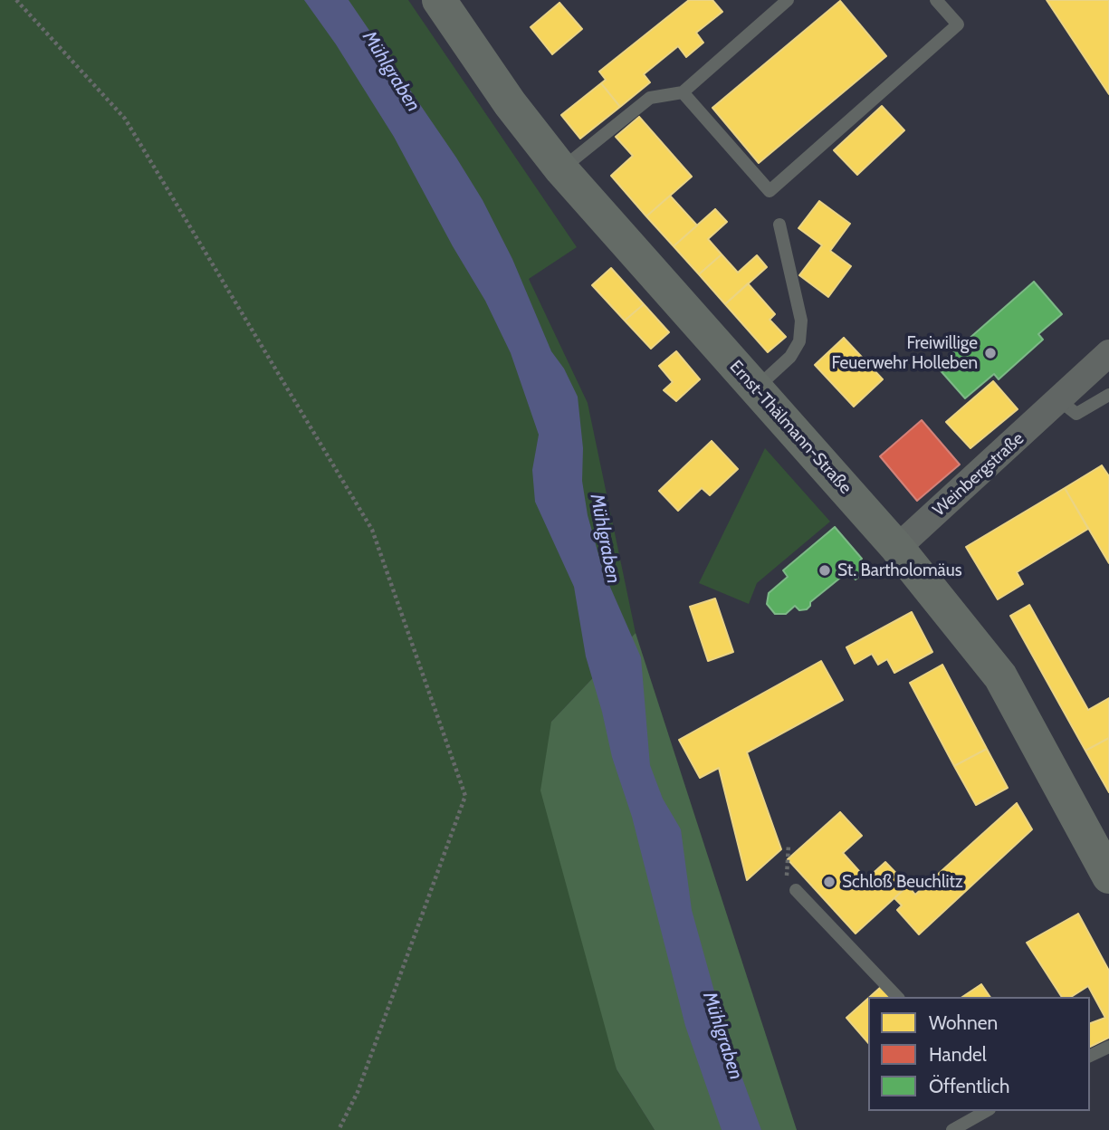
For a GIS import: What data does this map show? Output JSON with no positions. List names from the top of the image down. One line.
{"streets":{"main road":["Ernst-Thälmann-Straße"],"street":["Weinbergstraße"]},"crossings":[["Ernst-Thälmann-Straße","Weinbergstraße"]],"water":["Mühlgraben"],"places":["Freiwillige Feuerwehr Holleben","St. Bartholomäus","Schloß Beuchlitz"],"legend":["Wohnen","Handel","Öffentlich"]}
